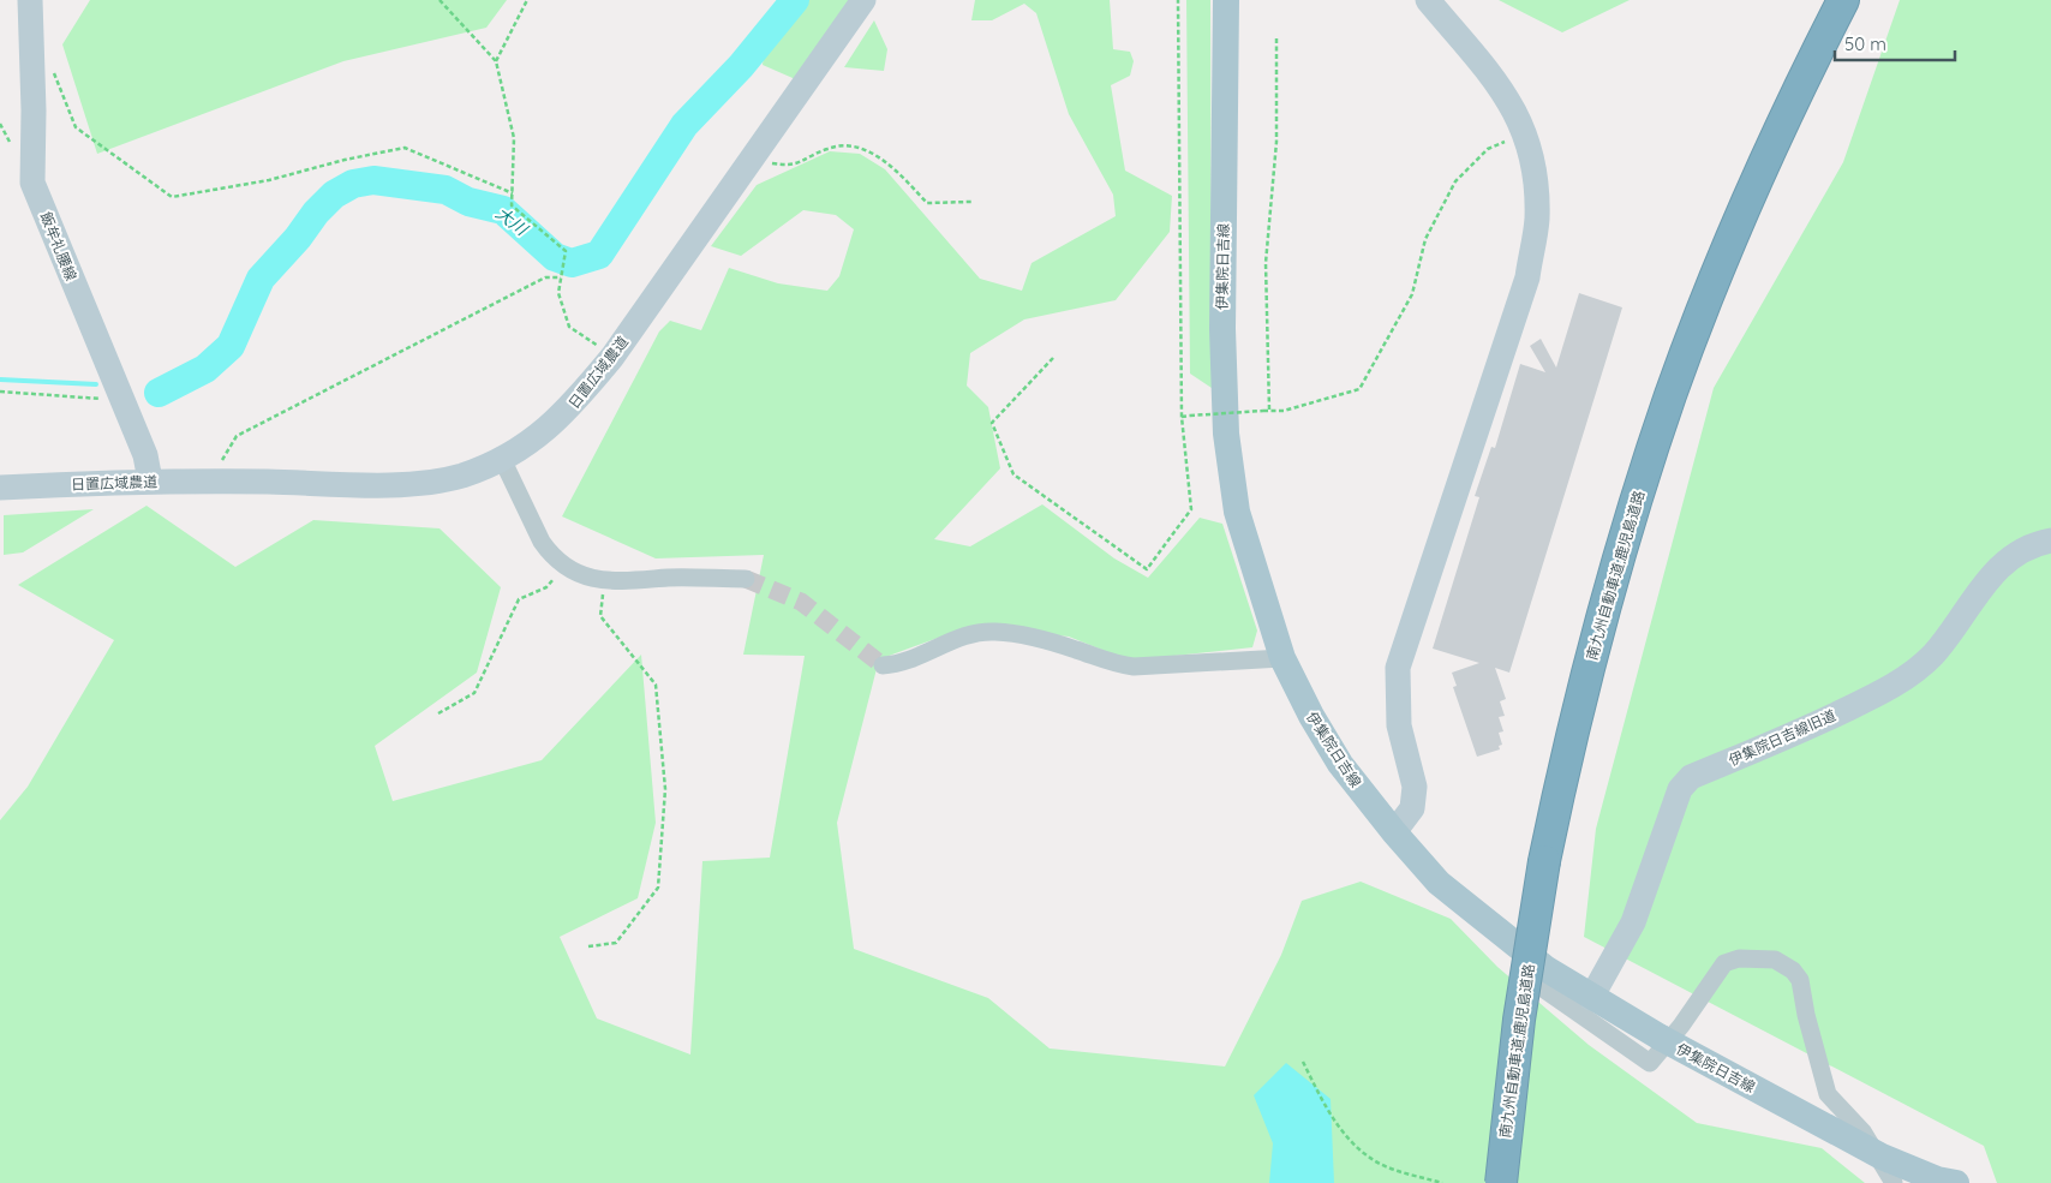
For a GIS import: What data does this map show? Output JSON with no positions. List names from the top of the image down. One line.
{"streets":{"highway":["南九州自動車道;鹿児島道路"],"main road":["伊集院日吉線"],"street":["飯牟礼腰線","日置広域農道","伊集院日吉線旧道"]},"crossings":[["飯牟礼腰線","日置広域農道"],["伊集院日吉線","伊集院日吉線旧道"]],"water":["大川"],"scale_bar":"50 m"}
